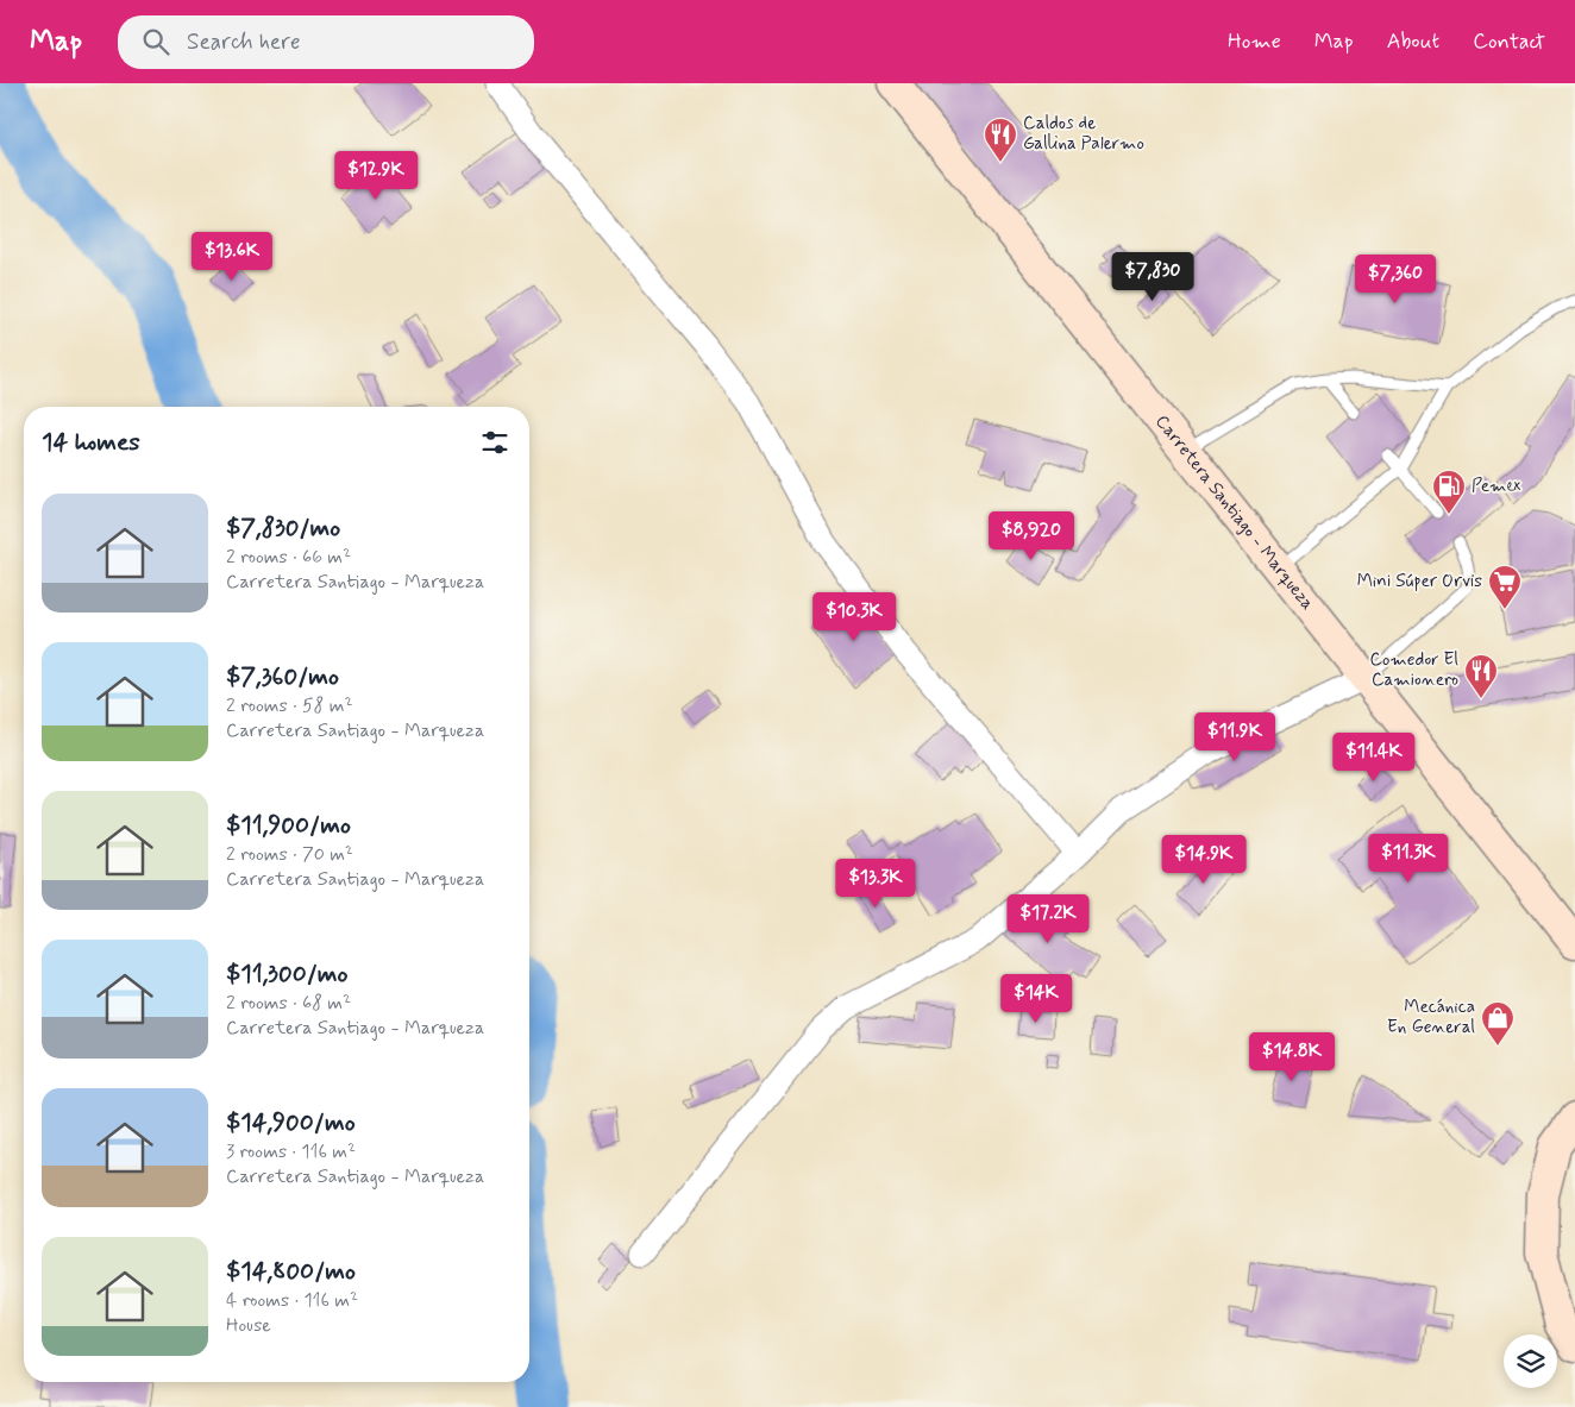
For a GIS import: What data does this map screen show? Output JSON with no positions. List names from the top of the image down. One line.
{"streets":{"main road":["Carretera Santiago - Marqueza"]},"places":{"restaurant":["Caldos de Gallina Palermo","Comedor El Camionero"],"fuel station":["Pemex"],"supermarket":["Mini Súper Orvis"],"shop":["Mecánica En General"]},"page":{"header":"Map","search":"Search here","nav":["Home","Map","About","Contact"],"price":["$12.9K","$13.6K","$7,830","$7,360","$8,920","$10.3K","$11.9K","$11.4K","$11.3K","$14.9K","$13.3K","$17.2K","$14K","$14.8K"],"heading":"14 homes","list":[{"name":"$7,830/mo","note":"2 rooms · 66 m² · Carretera Santiago - Marqueza"},{"name":"$7,360/mo","note":"2 rooms · 58 m² · Carretera Santiago - Marqueza"},{"name":"$11,900/mo","note":"2 rooms · 70 m² · Carretera Santiago - Marqueza"},{"name":"$11,300/mo","note":"2 rooms · 68 m² · Carretera Santiago - Marqueza"},{"name":"$14,900/mo","note":"3 rooms · 116 m² · Carretera Santiago - Marqueza"},{"name":"$14,800/mo","note":"4 rooms · 116 m² · House"}]}}
